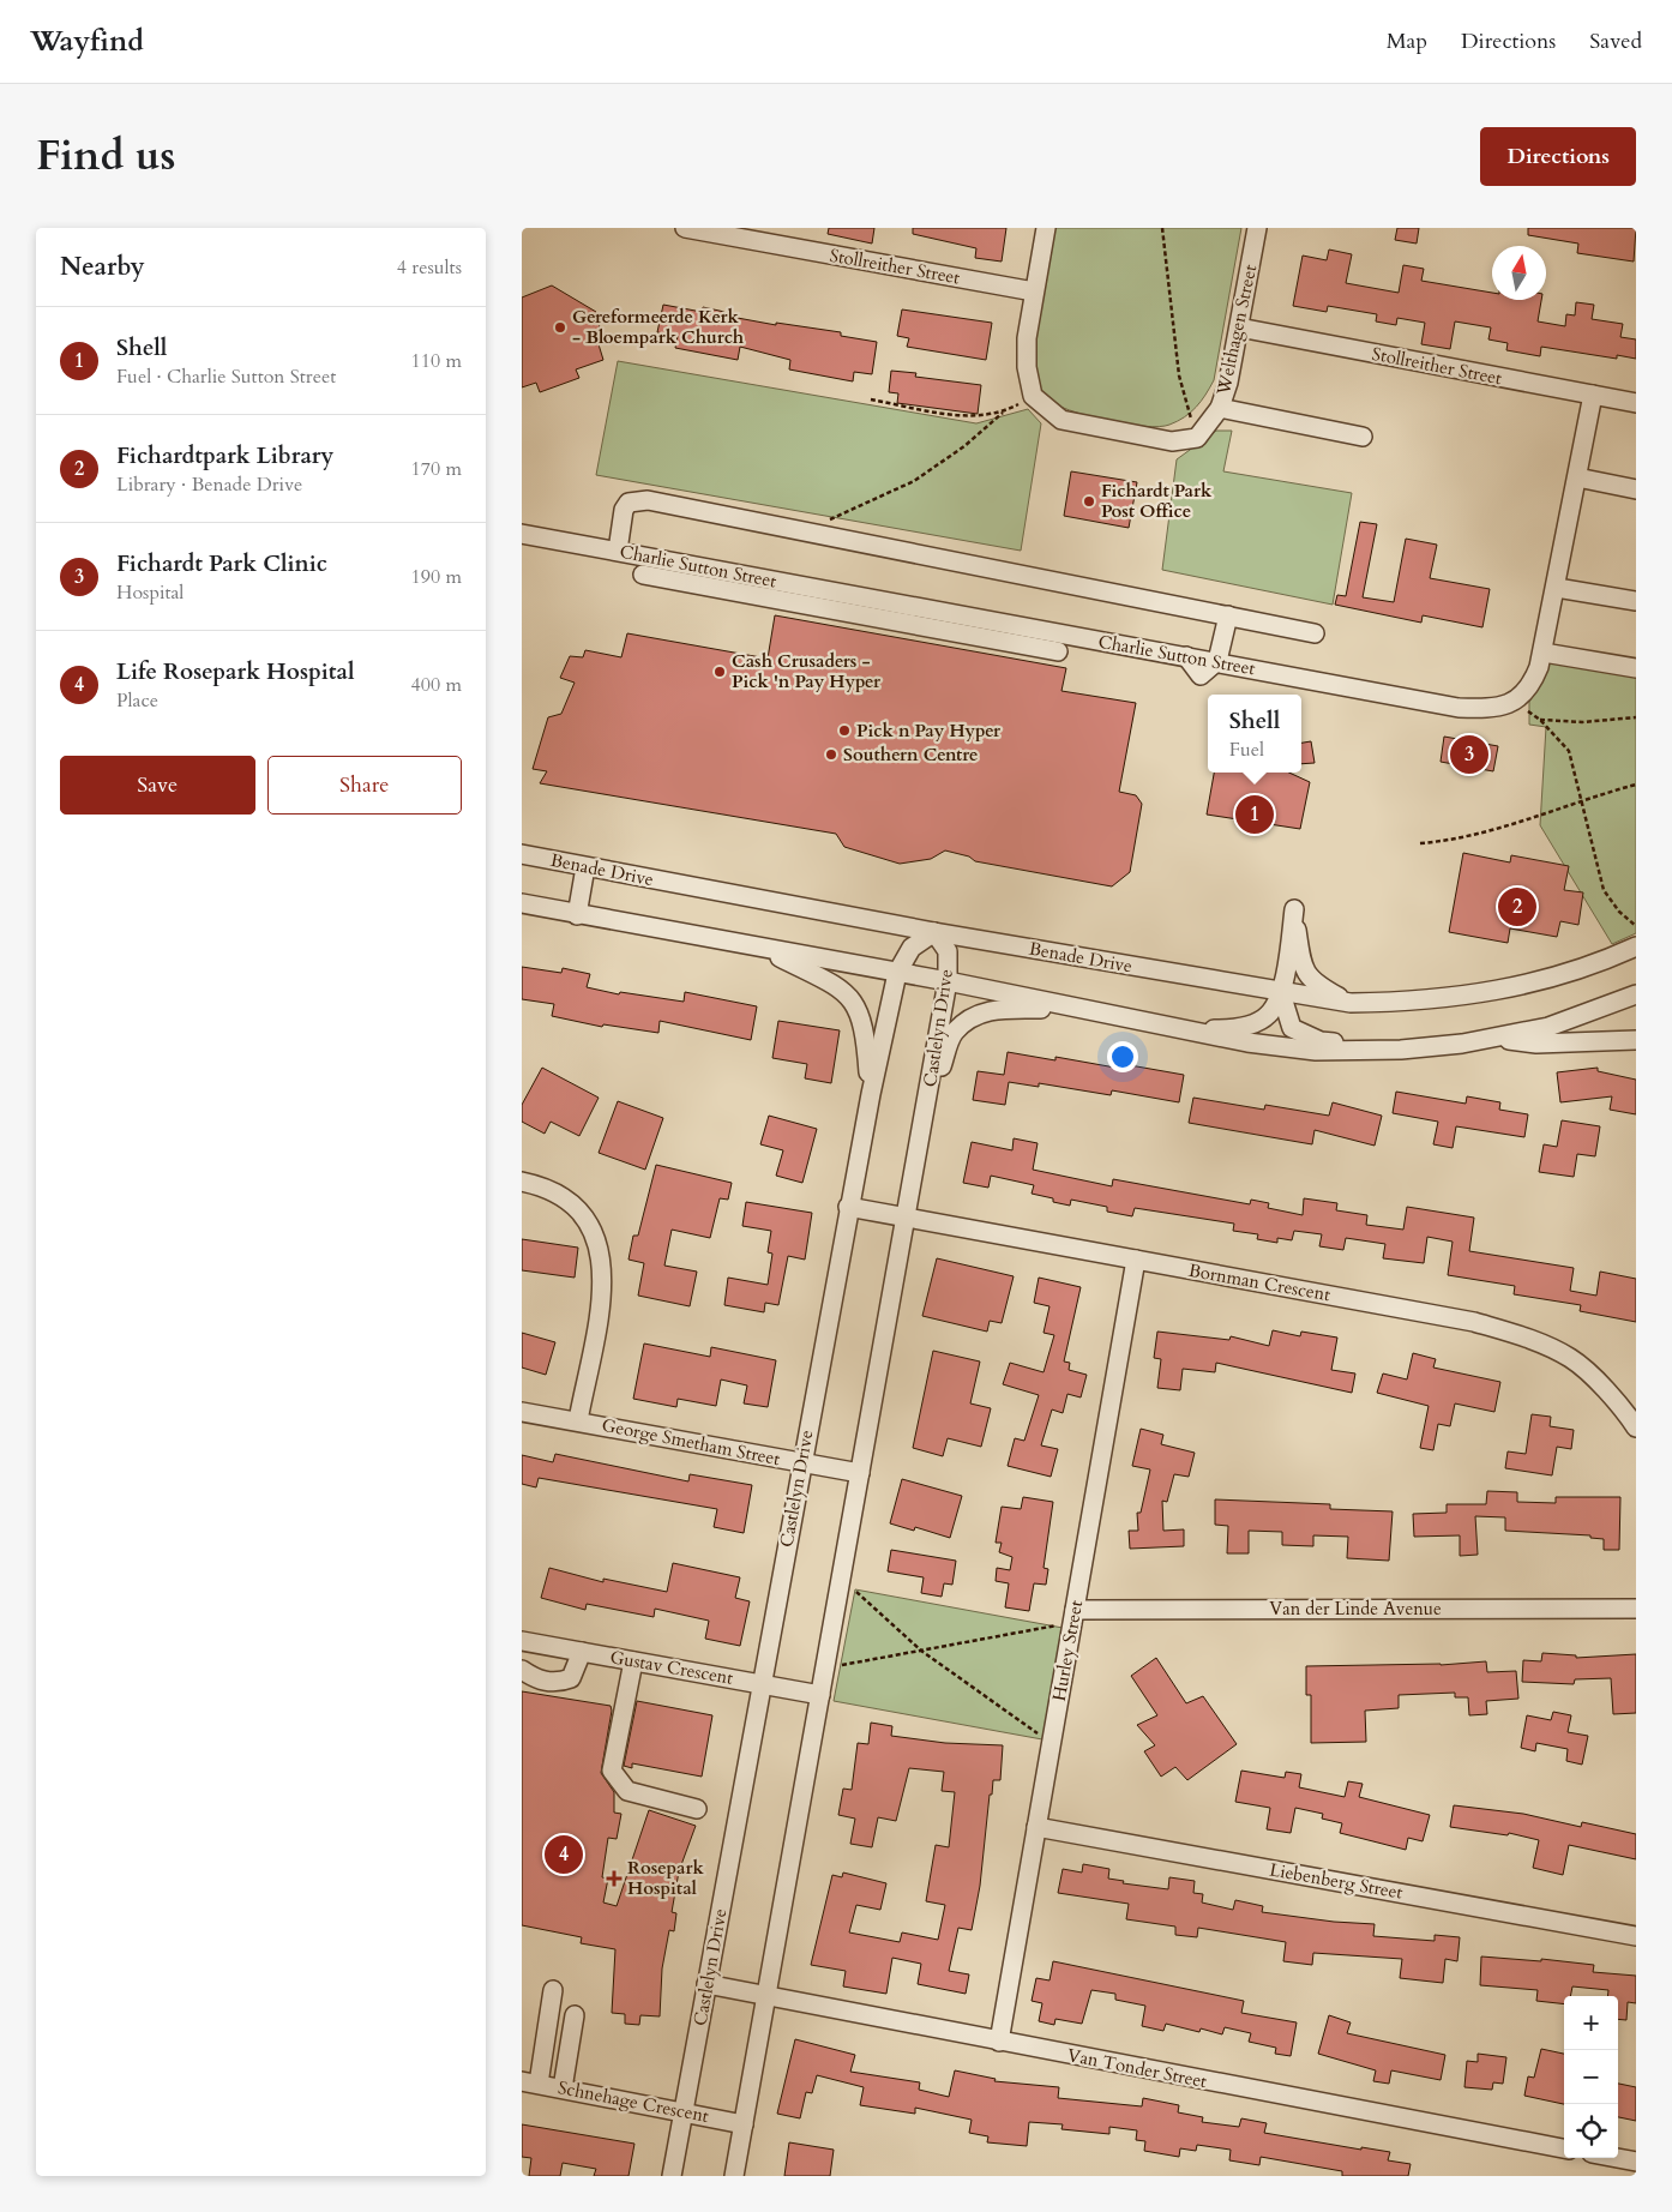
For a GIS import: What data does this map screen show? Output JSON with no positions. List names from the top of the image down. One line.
{"streets":{"street":["Stollreither Street","Welthagen Street","Charlie Sutton Street","Benade Drive","Castlelyn Drive","Bornman Crescent","George Smetham Street","Van der Linde Avenue","Hurley Street","Gustav Crescent","Liebenberg Street","Van Tonder Street","Schnehage Crescent"]},"crossings":[["Stollreither Street","Welthagen Street"],["Benade Drive","Castlelyn Drive"],["Castlelyn Drive","Bornman Crescent"],["Castlelyn Drive","George Smetham Street"],["Castlelyn Drive","Gustav Crescent"],["Castlelyn Drive","Van Tonder Street"],["Castlelyn Drive","Schnehage Crescent"],["Bornman Crescent","Hurley Street"],["Van der Linde Avenue","Hurley Street"],["Hurley Street","Liebenberg Street"],["Hurley Street","Van Tonder Street"]],"places":{"other":["Gereformeerde Kerk - Bloempark Church","Fichardt Park Post Office","Cash Crusaders - Pick 'n Pay Hyper","Pick n Pay Hyper","Southern Centre"],"health":["Rosepark Hospital"]},"north":"top","page":{"header":"Wayfind","nav":["Map","Directions","Saved"],"title":"Find us","buttons":["Directions",["Save","Share"]],"heading":["Nearby","4 results"],"list":[{"mark":"1","name":"Shell","note":"Fuel · Charlie Sutton Street","value":"110 m"},{"mark":"2","name":"Fichardtpark Library","note":"Library · Benade Drive","value":"170 m"},{"mark":"3","name":"Fichardt Park Clinic","note":"Hospital","value":"190 m"},{"mark":"4","name":"Life Rosepark Hospital","note":"Place","value":"400 m"}],"popup":["Shell","Fuel"],"pins":["3","1","2","4"],"map_buttons":["+","−"]}}
